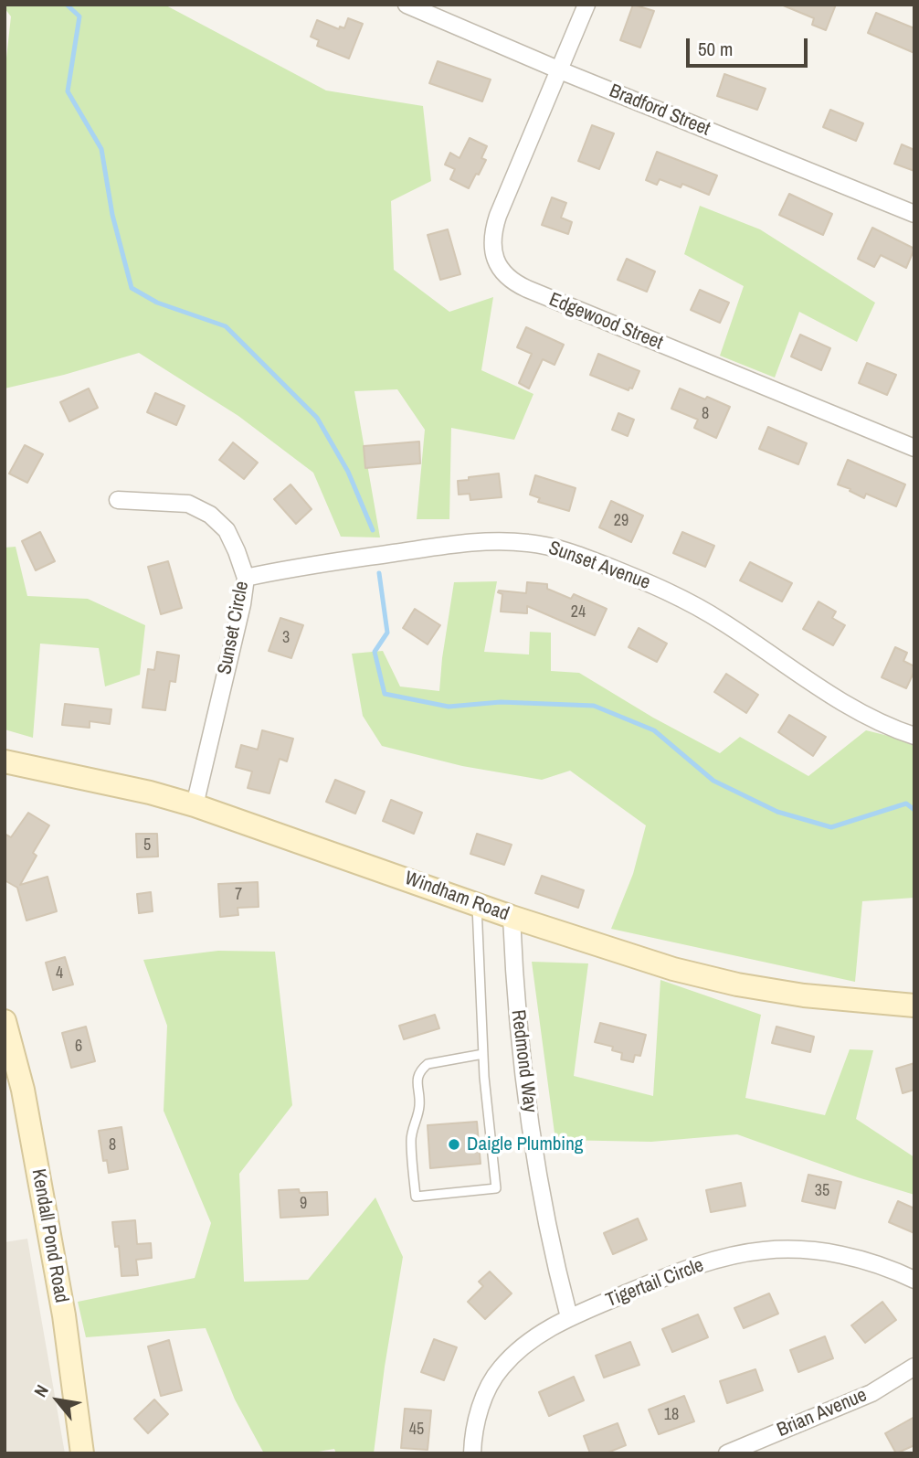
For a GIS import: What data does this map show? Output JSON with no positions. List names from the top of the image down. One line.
{"streets":{"street":["Bradford Street","Edgewood Street","Sunset Avenue","Sunset Circle","Windham Road","Redmond Way","Kendall Pond Road","Tigertail Circle","Brian Avenue"]},"crossings":[["Bradford Street","Edgewood Street"],["Sunset Avenue","Sunset Circle"],["Sunset Circle","Windham Road"],["Windham Road","Redmond Way"],["Redmond Way","Tigertail Circle"]],"places":["Daigle Plumbing"],"house_numbers":["8","29","24","3","5","7","4","6","8","35","9","18","45"],"scale_bar":"50 m","north":"top left"}
